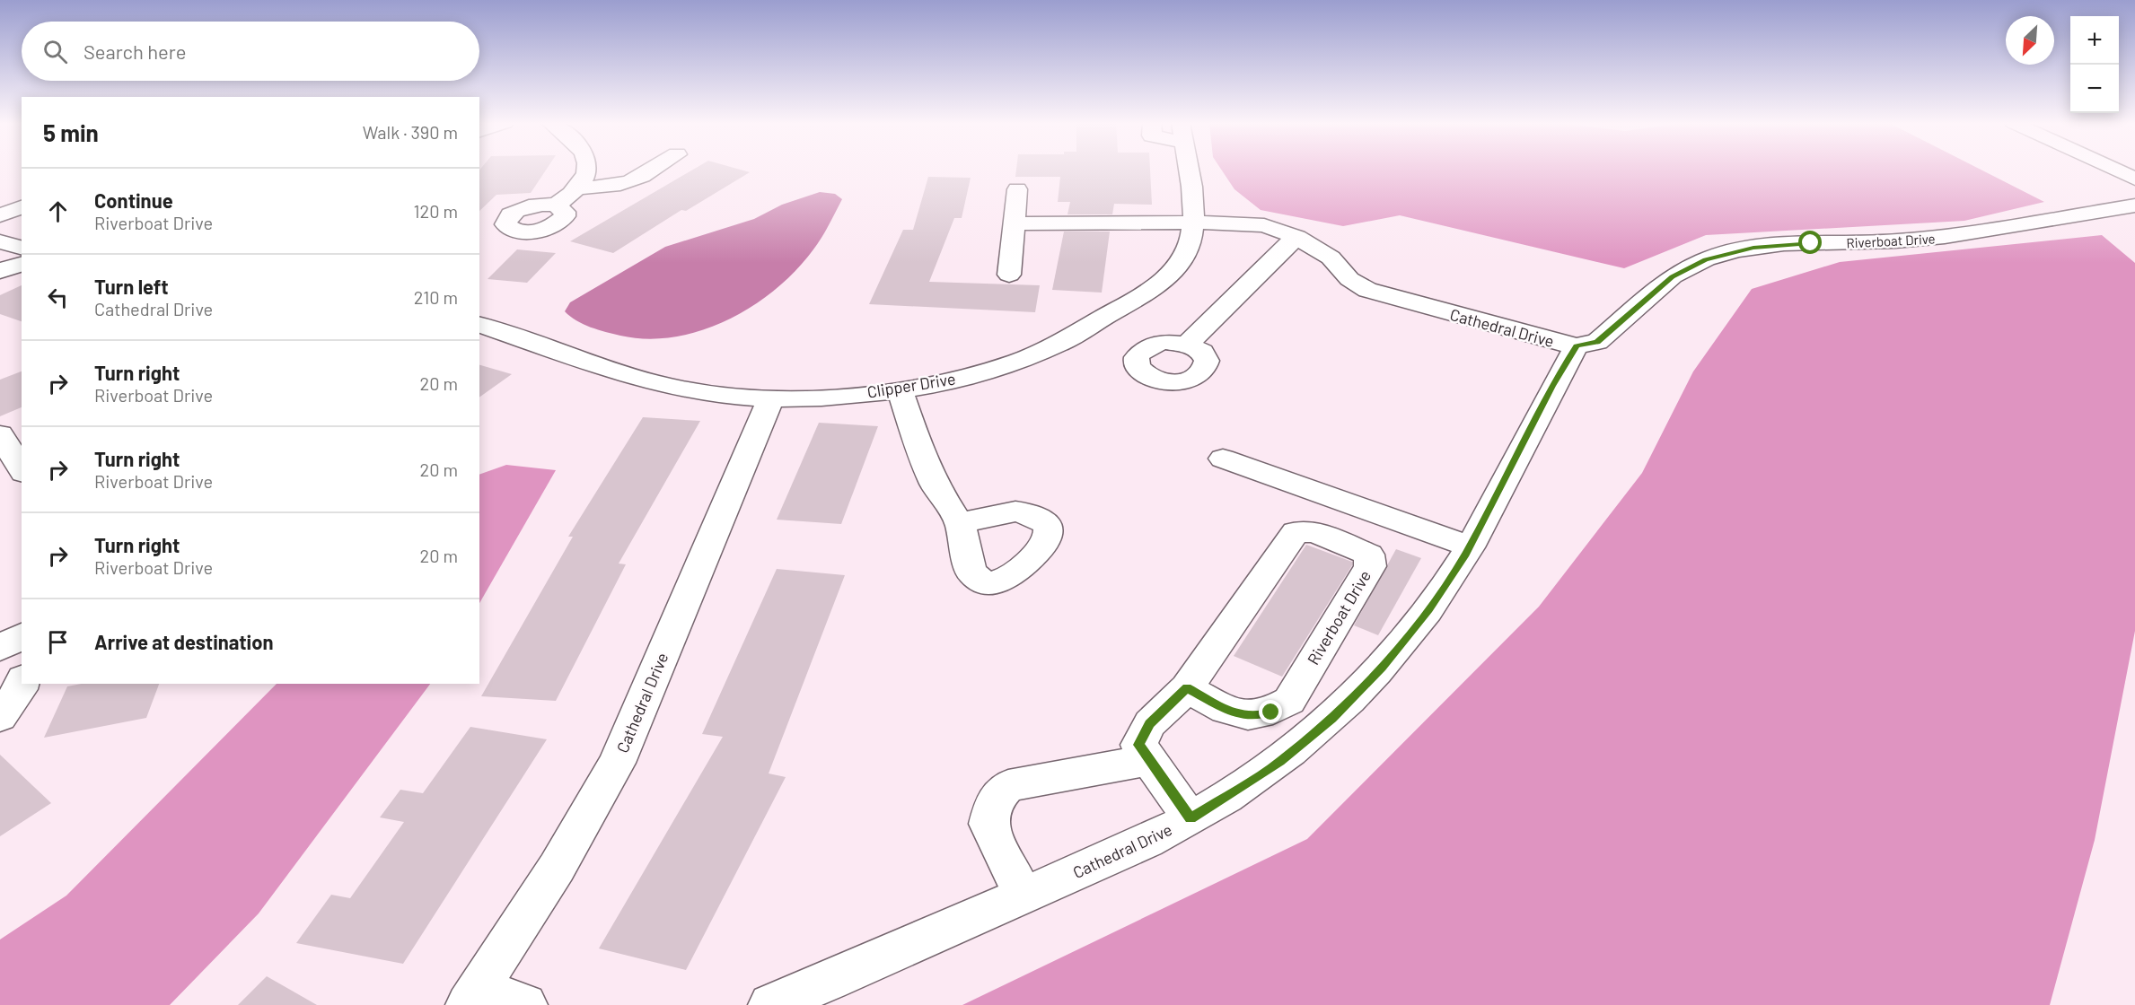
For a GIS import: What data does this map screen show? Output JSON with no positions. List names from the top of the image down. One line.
{"streets":{"street":["Riverboat Drive","Cathedral Drive","Clipper Drive"]},"crossings":[["Riverboat Drive","Cathedral Drive"],["Cathedral Drive","Clipper Drive"]],"north":"bottom left","page":{"map_buttons":["+","−"],"search":"Search here","heading":["5 min","Walk · 390 m"],"list":[["Continue","Riverboat Drive","120 m"],["Turn left","Cathedral Drive","210 m"],["Turn right","Riverboat Drive","20 m"],["Turn right","Riverboat Drive","20 m"],["Turn right","Riverboat Drive","20 m"],"Arrive at destination"]}}
